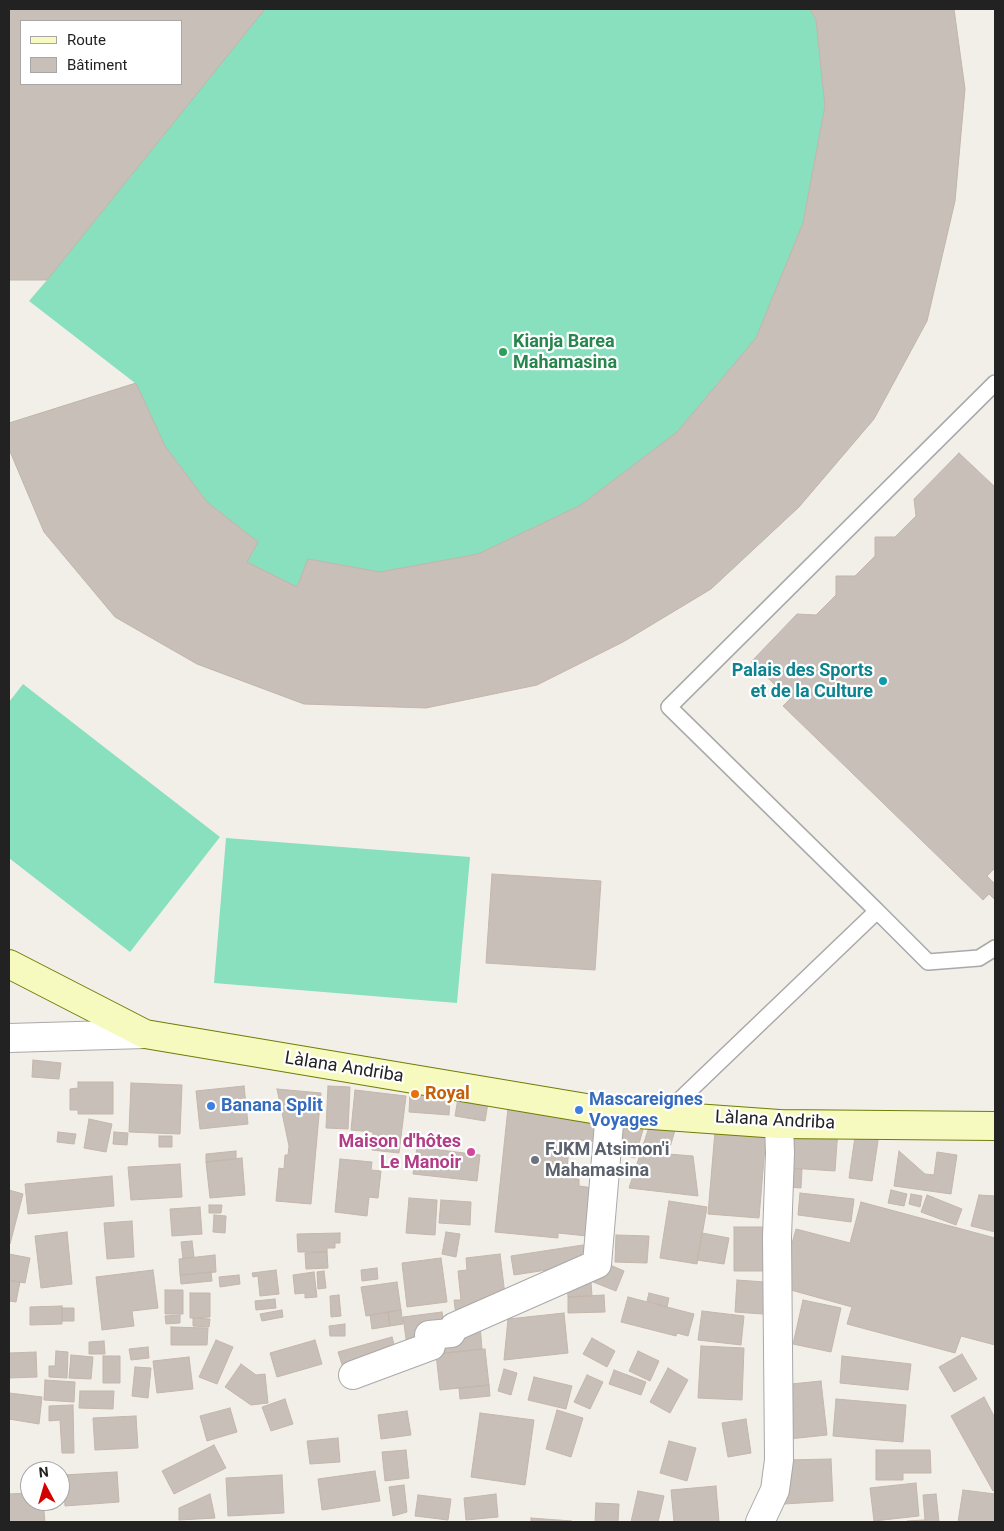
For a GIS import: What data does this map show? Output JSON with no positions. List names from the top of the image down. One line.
{"streets":{"street":["Làlana Andriba"]},"places":["Kianja Barea Mahamasina","Palais des Sports et de la Culture","Royal","Banana Split","Mascareignes Voyages","Maison d'hôtes Le Manoir","FJKM Atsimon'i Mahamasina"],"legend":["Route","Bâtiment"],"north":"top"}
